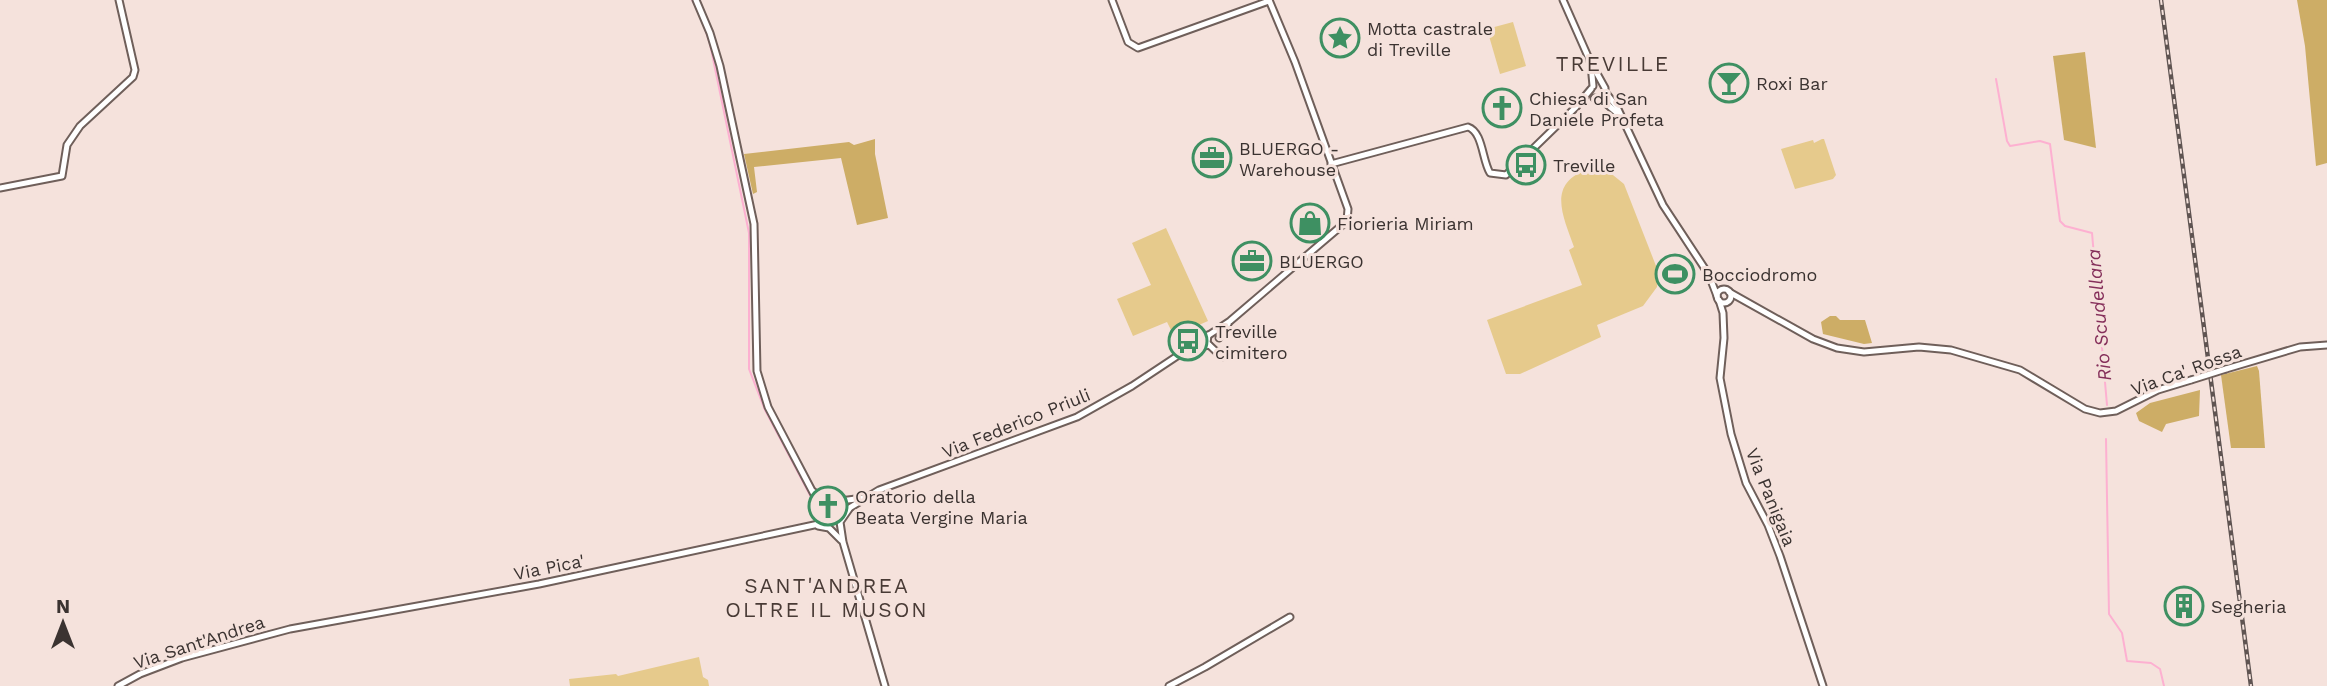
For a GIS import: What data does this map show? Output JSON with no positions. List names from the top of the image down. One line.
{"streets":{"street":["Via Ca' Rossa","Via Federico Priuli","Via Panigaia","Via Pica'","Via Sant'Andrea"]},"crossings":[["Via Federico Priuli","Via Pica'"],["Via Pica'","Via Sant'Andrea"]],"districts":["TREVILLE","SANT'ANDREA OLTRE IL MUSON"],"water":["Rio Scudellara"],"places":{"place":["Motta castrale di Treville"],"bar":["Roxi Bar"],"church":["Chiesa di San Daniele Profeta","Oratorio della Beata Vergine Maria"],"office":["BLUERGO - Warehouse","BLUERGO"],"bus stop":["Treville","Treville cimitero"],"shop":["Fiorieria Miriam"],"sports":["Bocciodromo"],"building":["Segheria"]},"north":"top"}
